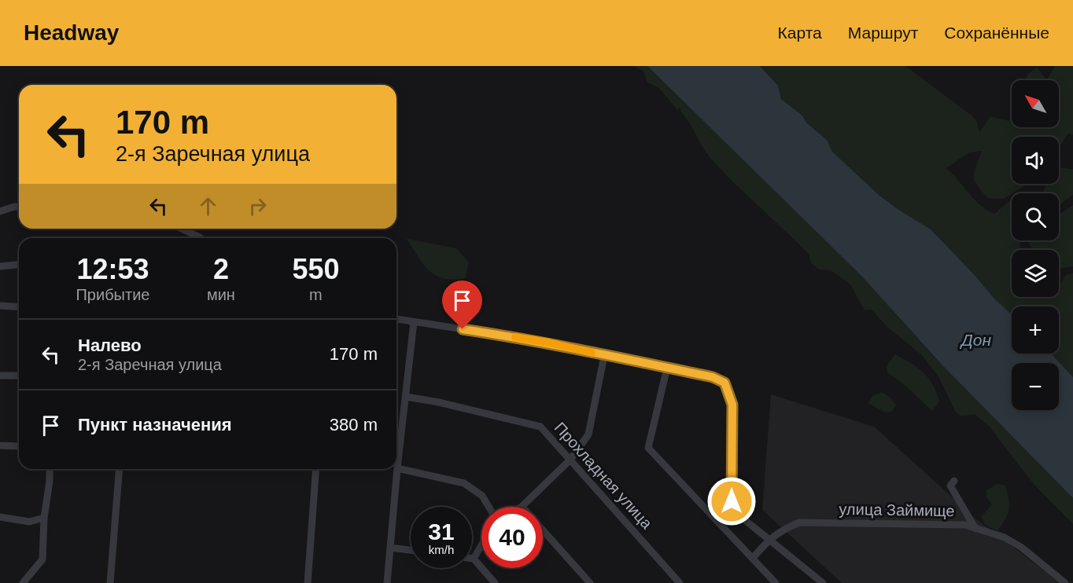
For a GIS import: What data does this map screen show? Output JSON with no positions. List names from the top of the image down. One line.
{"streets":{"street":["Прохладная улица","улица Займище"]},"water":["Дон"],"north":"top left","page":{"header":"Headway","nav":["Карта","Маршрут","Сохранённые"],"map_buttons":["+","−"],"turn":["170 m","2-я Заречная улица"],"eta":["12:53","Прибытие","2","мин","550","m"],"list":[{"name":"Налево","note":"2-я Заречная улица","value":"170 m"},{"name":"Пункт назначения","value":"380 m"}],"speed":"31 km/h","limit":"40"}}
